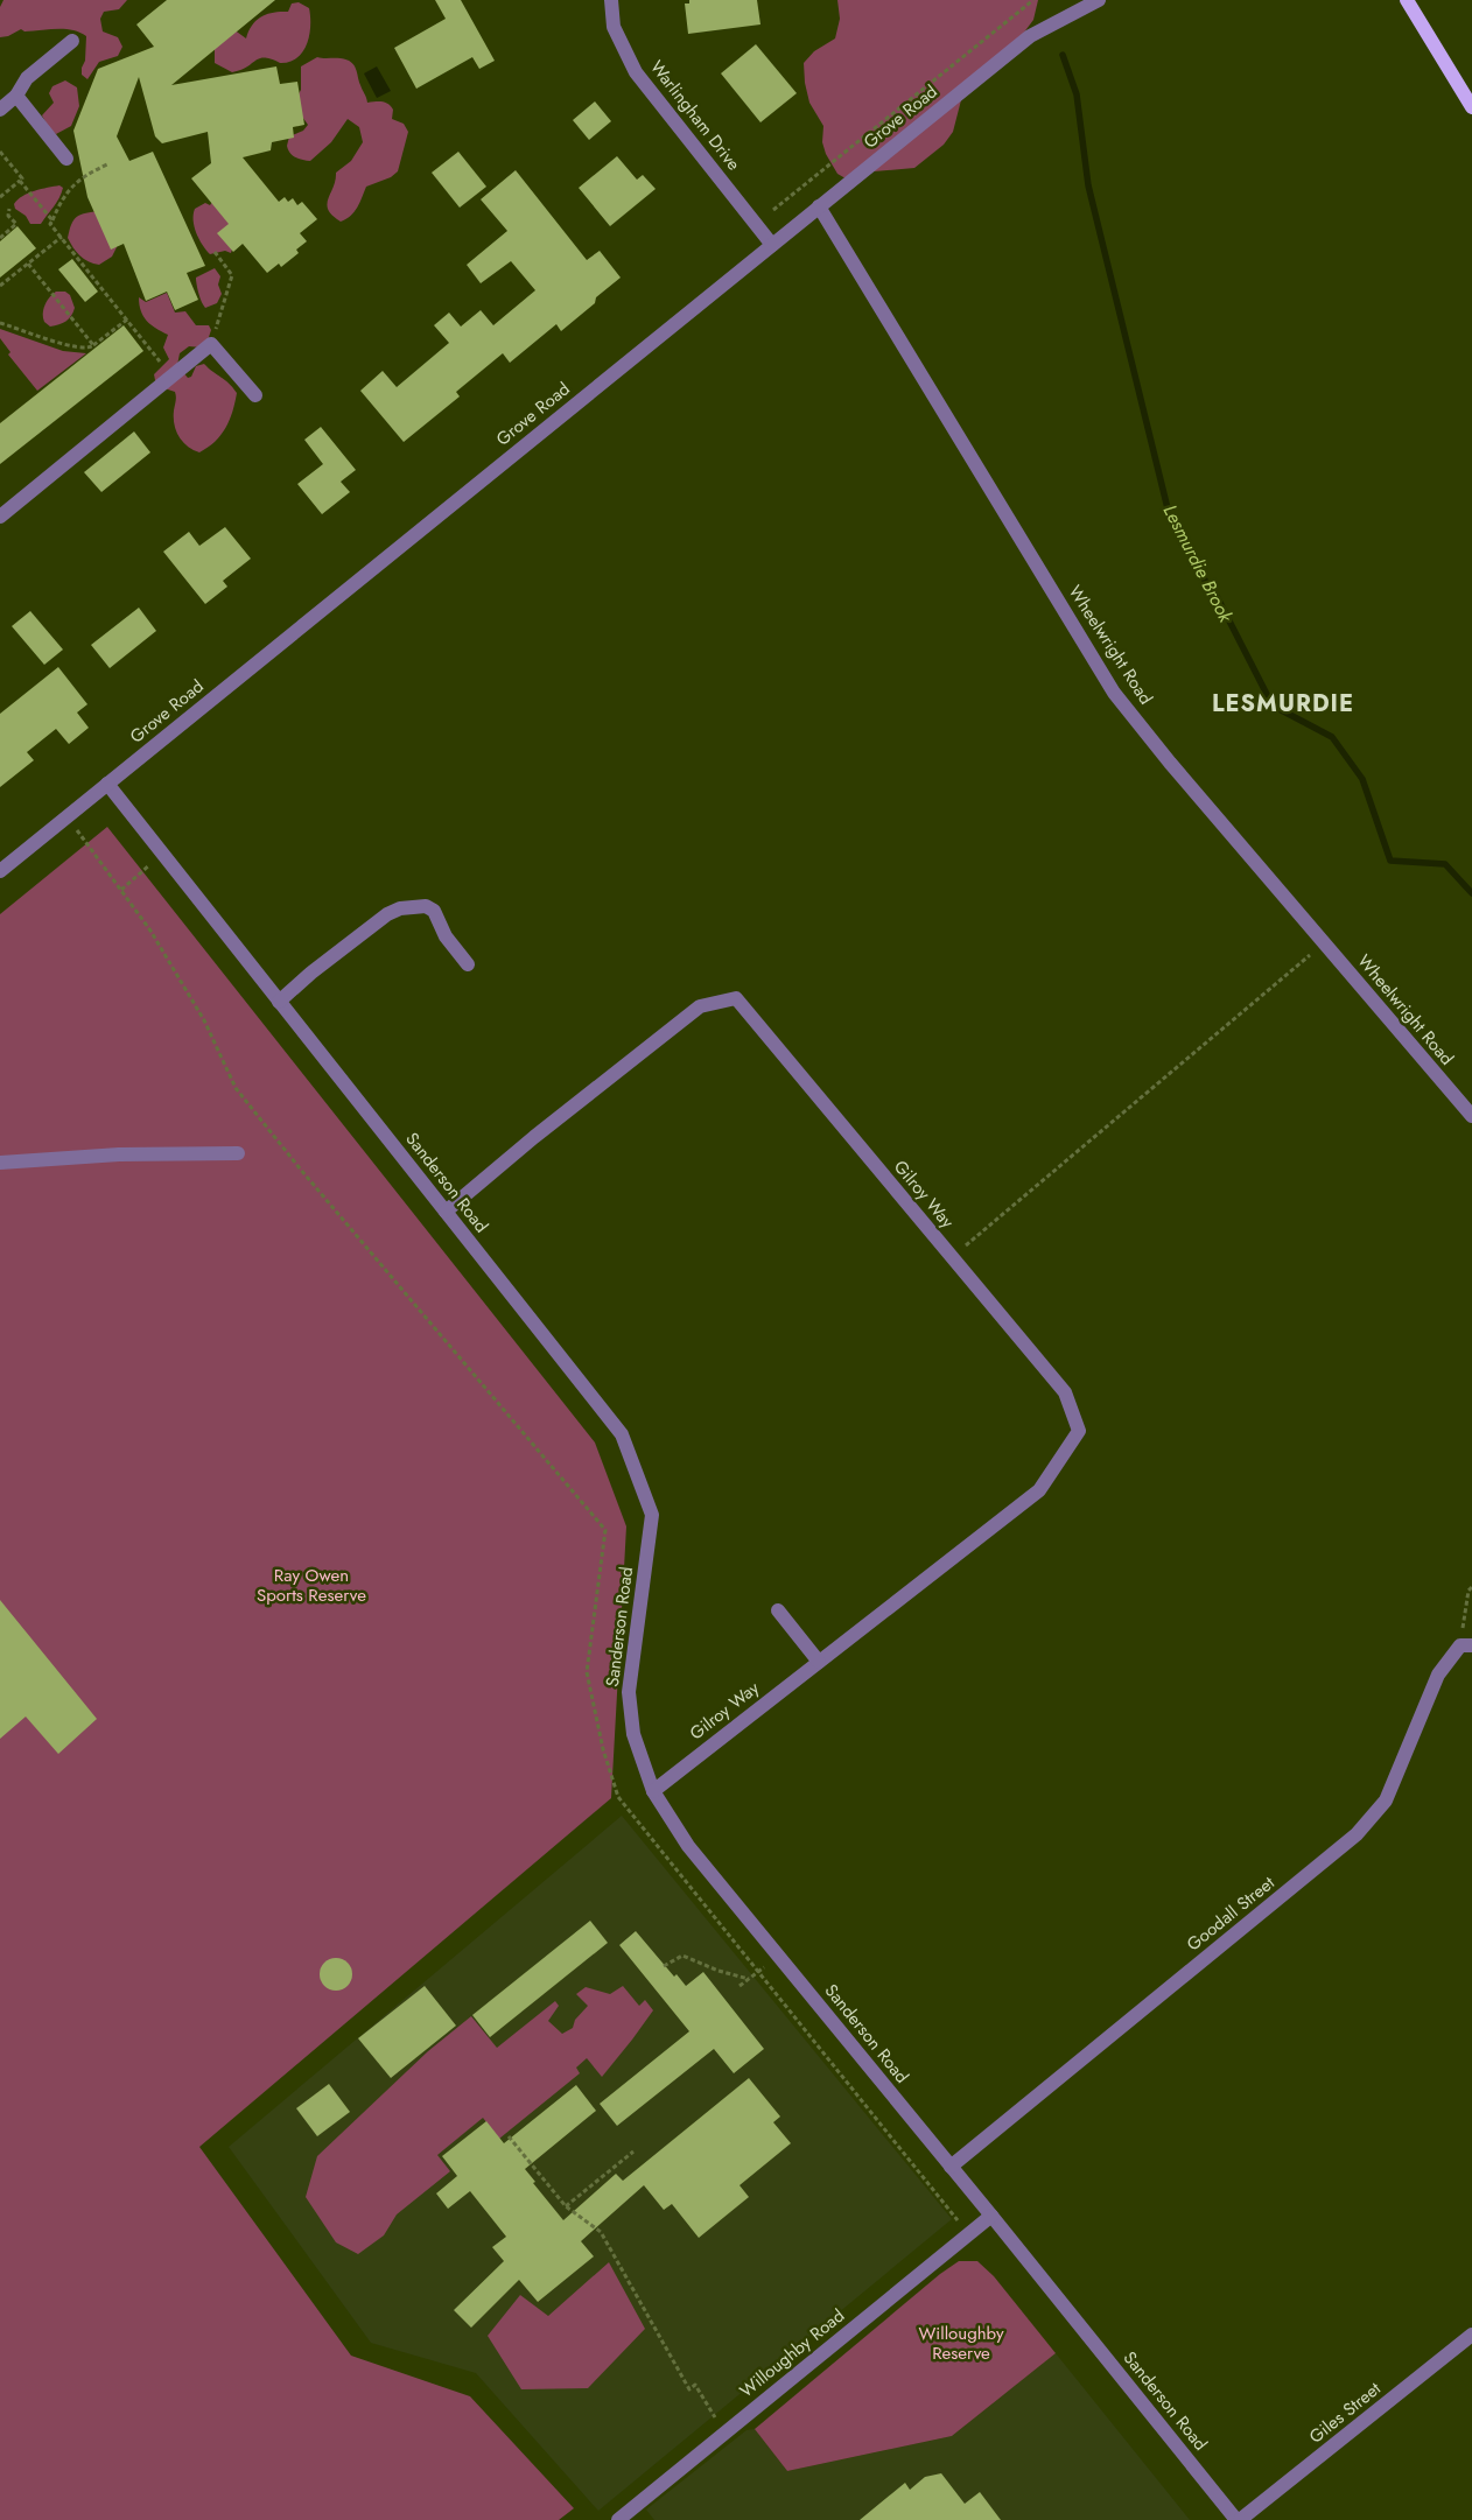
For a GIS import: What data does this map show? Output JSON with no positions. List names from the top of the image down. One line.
{"streets":{"street":["Warlingham Drive","Grove Road","Wheelwright Road","Sanderson Road","Gilroy Way","Goodall Street","Willoughby Road","Giles Street"]},"crossings":[["Warlingham Drive","Grove Road"],["Grove Road","Wheelwright Road"],["Grove Road","Sanderson Road"],["Sanderson Road","Gilroy Way"],["Sanderson Road","Goodall Street"],["Sanderson Road","Willoughby Road"],["Sanderson Road","Giles Street"]],"districts":["LESMURDIE"],"water":["Lesmurdie Brook"],"parks":["Ray Owen Sports Reserve","Willoughby Reserve"]}
